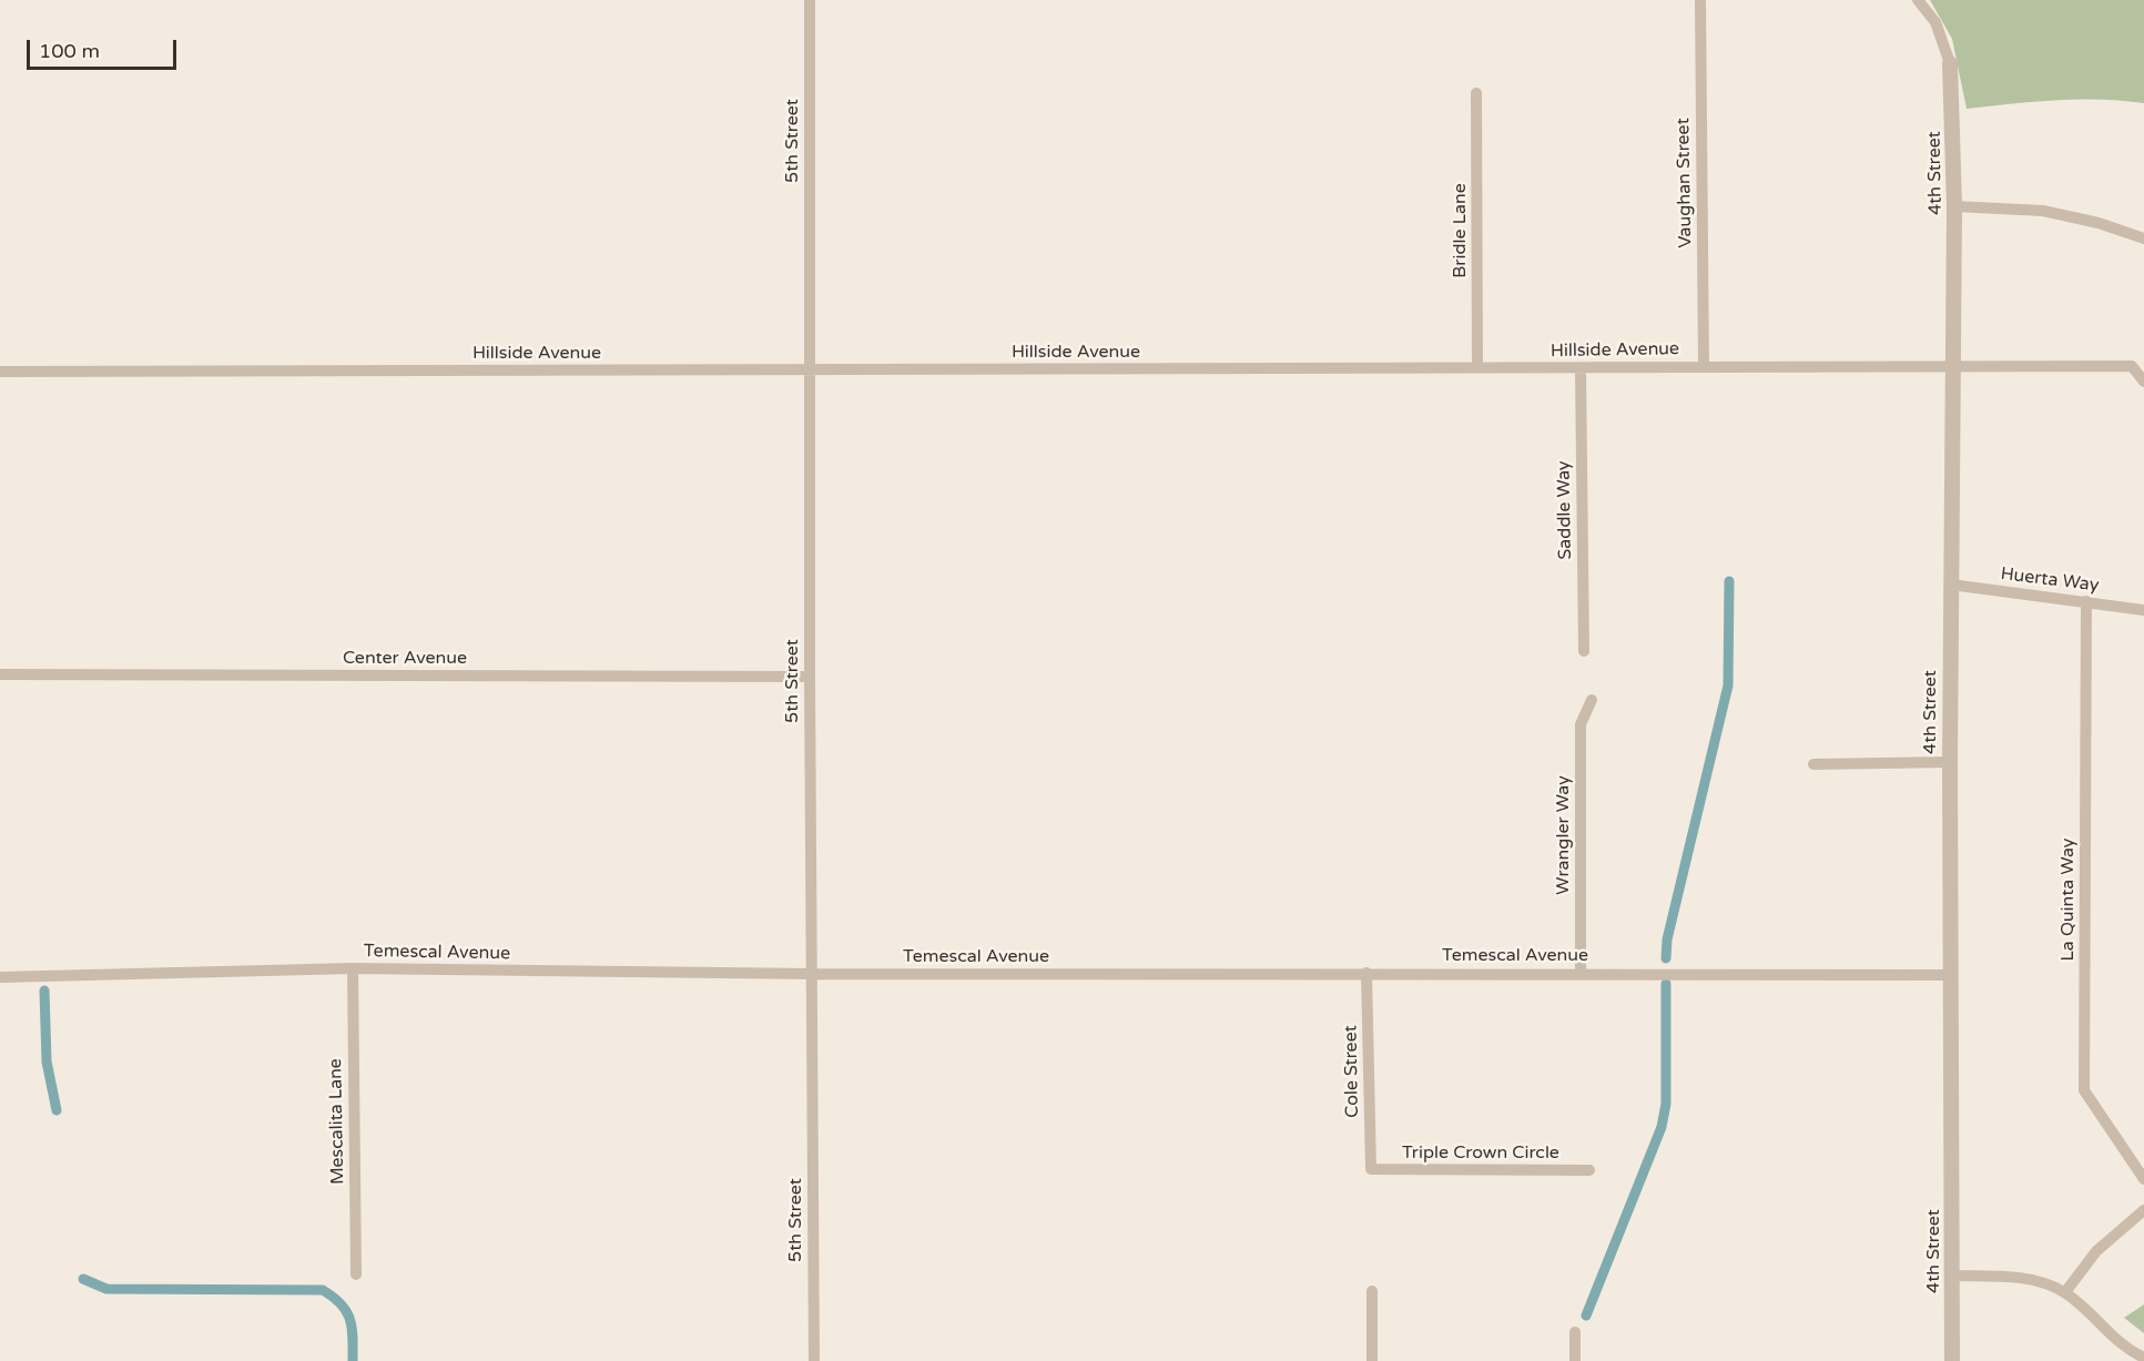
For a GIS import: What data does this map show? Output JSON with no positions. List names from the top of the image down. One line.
{"streets":{"street":["5th Street","4th Street","Vaughan Street","Bridle Lane","Hillside Avenue","Saddle Way","Huerta Way","Center Avenue","Wrangler Way","La Quinta Way","Temescal Avenue","Cole Street","Mescalita Lane","Triple Crown Circle"]},"crossings":[["5th Street","Hillside Avenue"],["5th Street","Center Avenue"],["5th Street","Temescal Avenue"],["4th Street","Hillside Avenue"],["4th Street","Huerta Way"],["4th Street","Temescal Avenue"],["Vaughan Street","Hillside Avenue"],["Bridle Lane","Hillside Avenue"],["Hillside Avenue","Saddle Way"],["Huerta Way","La Quinta Way"],["Wrangler Way","Temescal Avenue"],["Temescal Avenue","Cole Street"],["Temescal Avenue","Mescalita Lane"],["Cole Street","Triple Crown Circle"]],"scale_bar":"100 m"}
